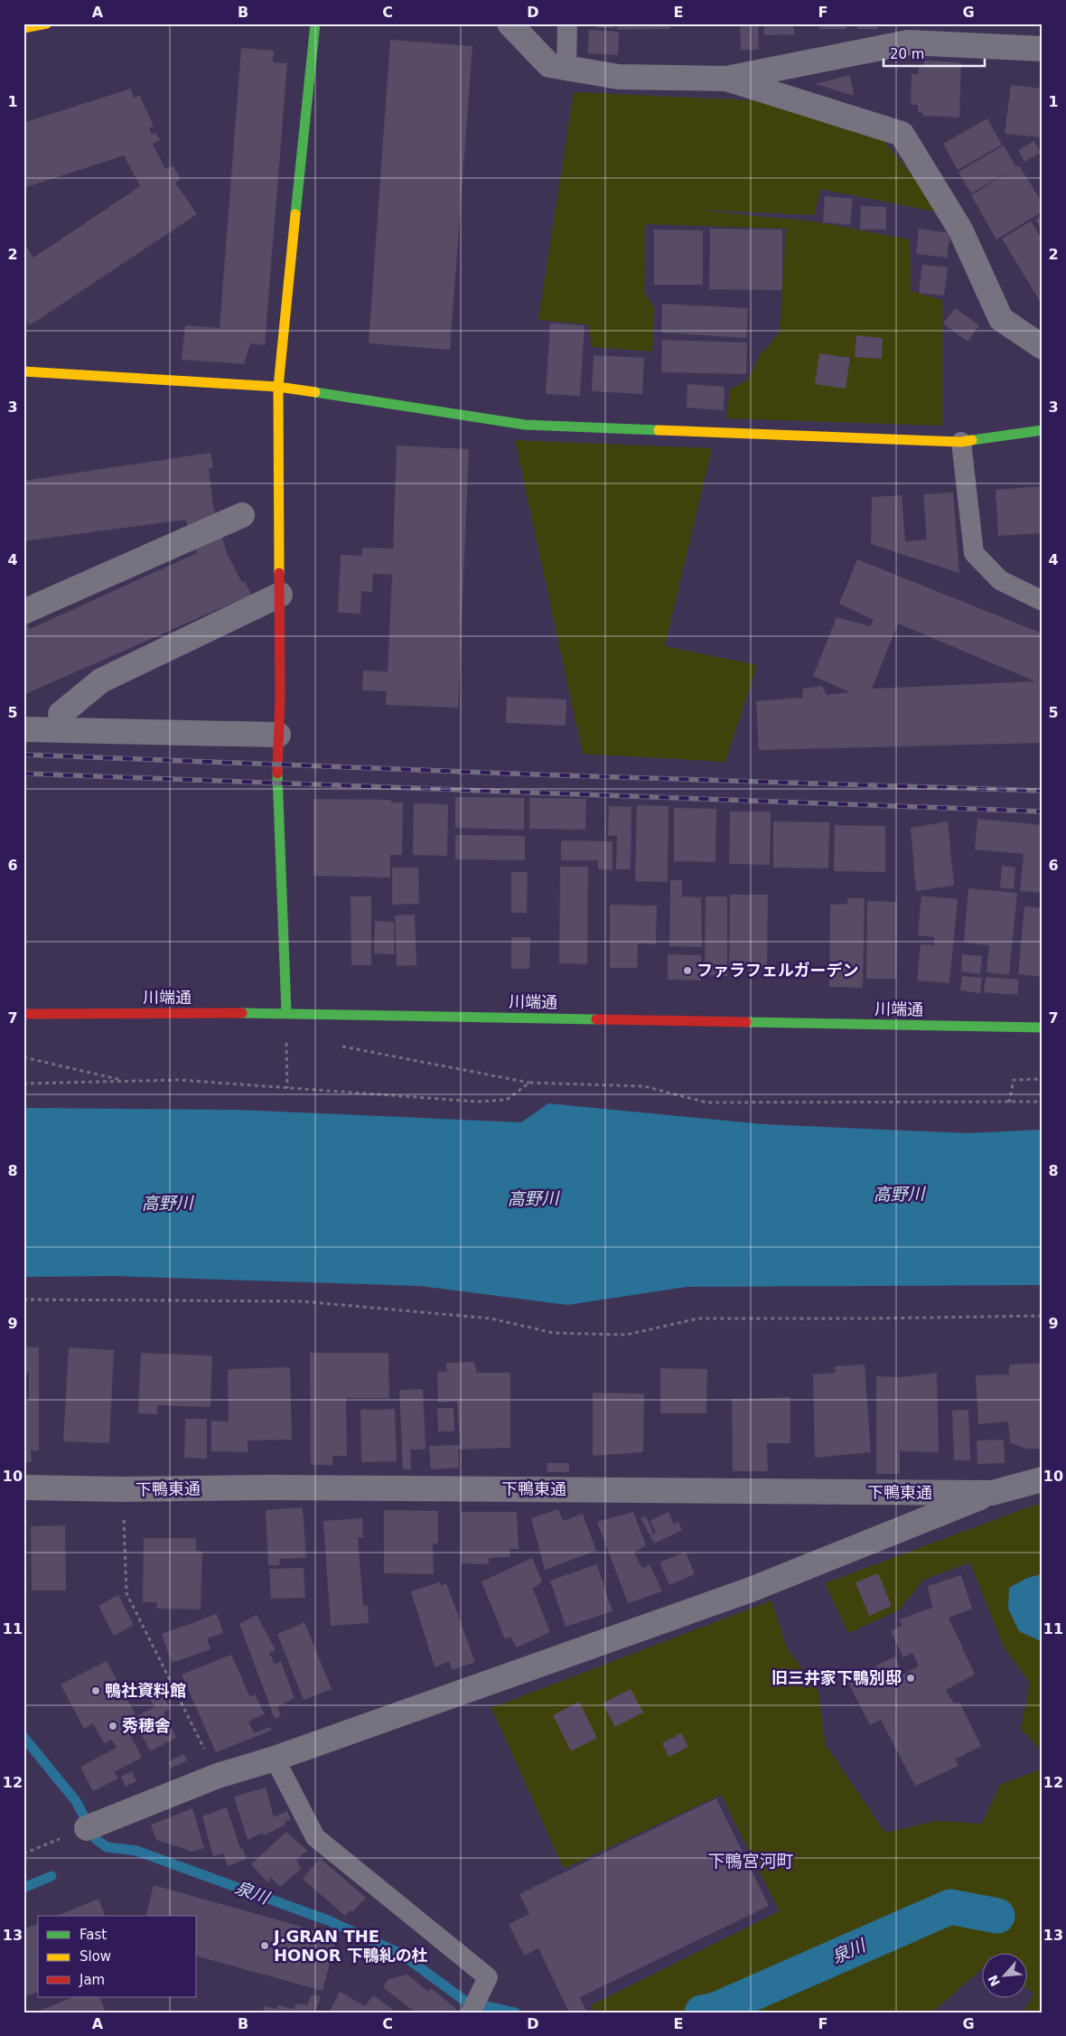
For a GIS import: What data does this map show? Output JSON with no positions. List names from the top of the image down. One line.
{"streets":{"street":["川端通","下鴨東通"]},"districts":["下鴨宮河町"],"water":["高野川","泉川"],"places":["ファラフェルガーデン","旧三井家下鴨別邸","鴨社資料館","秀穂舎","J.GRAN THE HONOR 下鴨糺の杜"],"legend":["Fast","Slow","Jam"],"scale_bar":"20 m","north":"bottom left","grid":{"columns":["A","B","C","D","E","F","G"],"rows":["1","2","3","4","5","6","7","8","9","10","11","12","13"]}}
